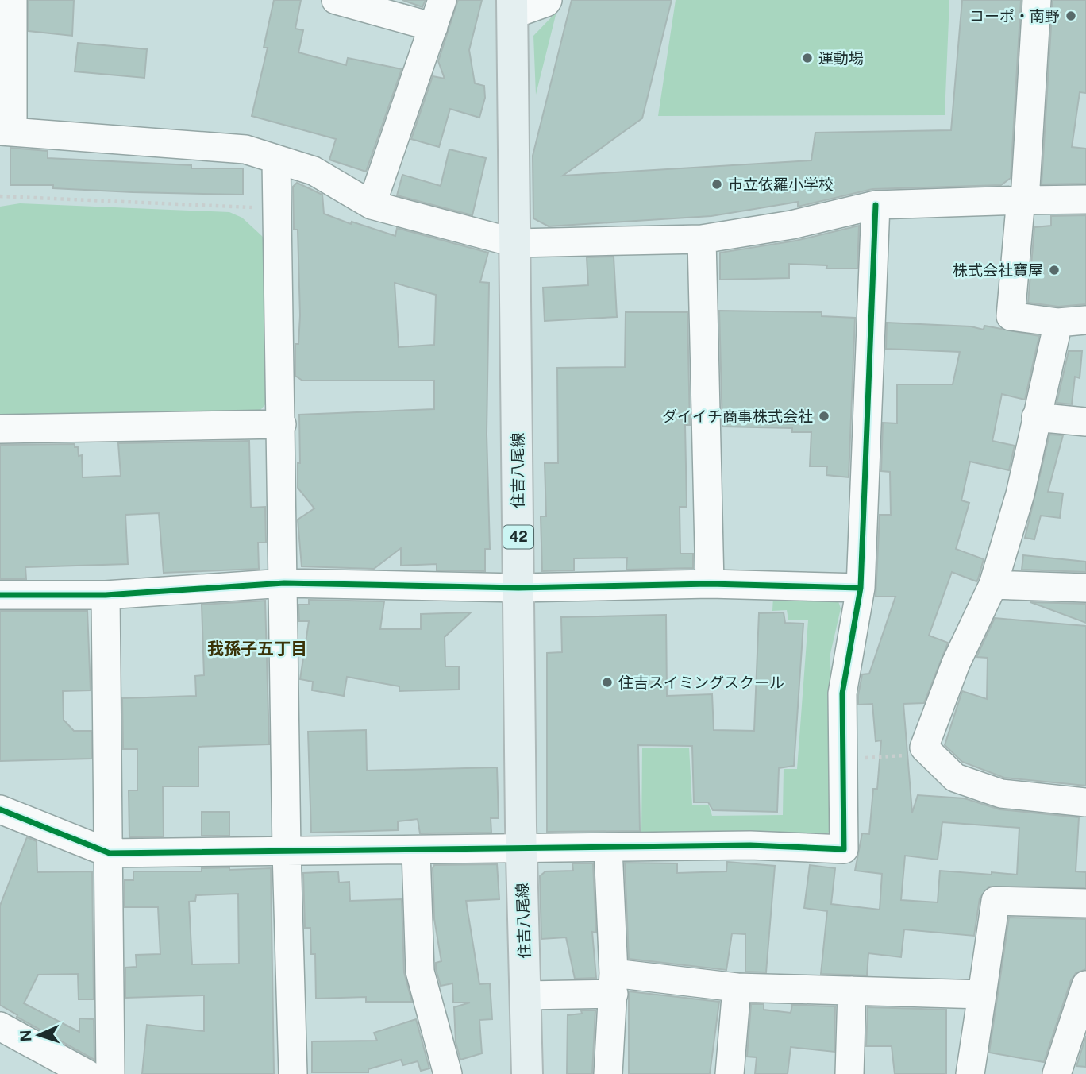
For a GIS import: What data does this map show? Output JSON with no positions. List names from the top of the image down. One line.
{"streets":{"main road":["住吉八尾線","42"]},"districts":["我孫子五丁目"],"places":["コーポ・南野","運動場","市立依羅小学校","株式会社寶屋","ダイイチ商事株式会社","住吉スイミングスクール"],"north":"left"}
